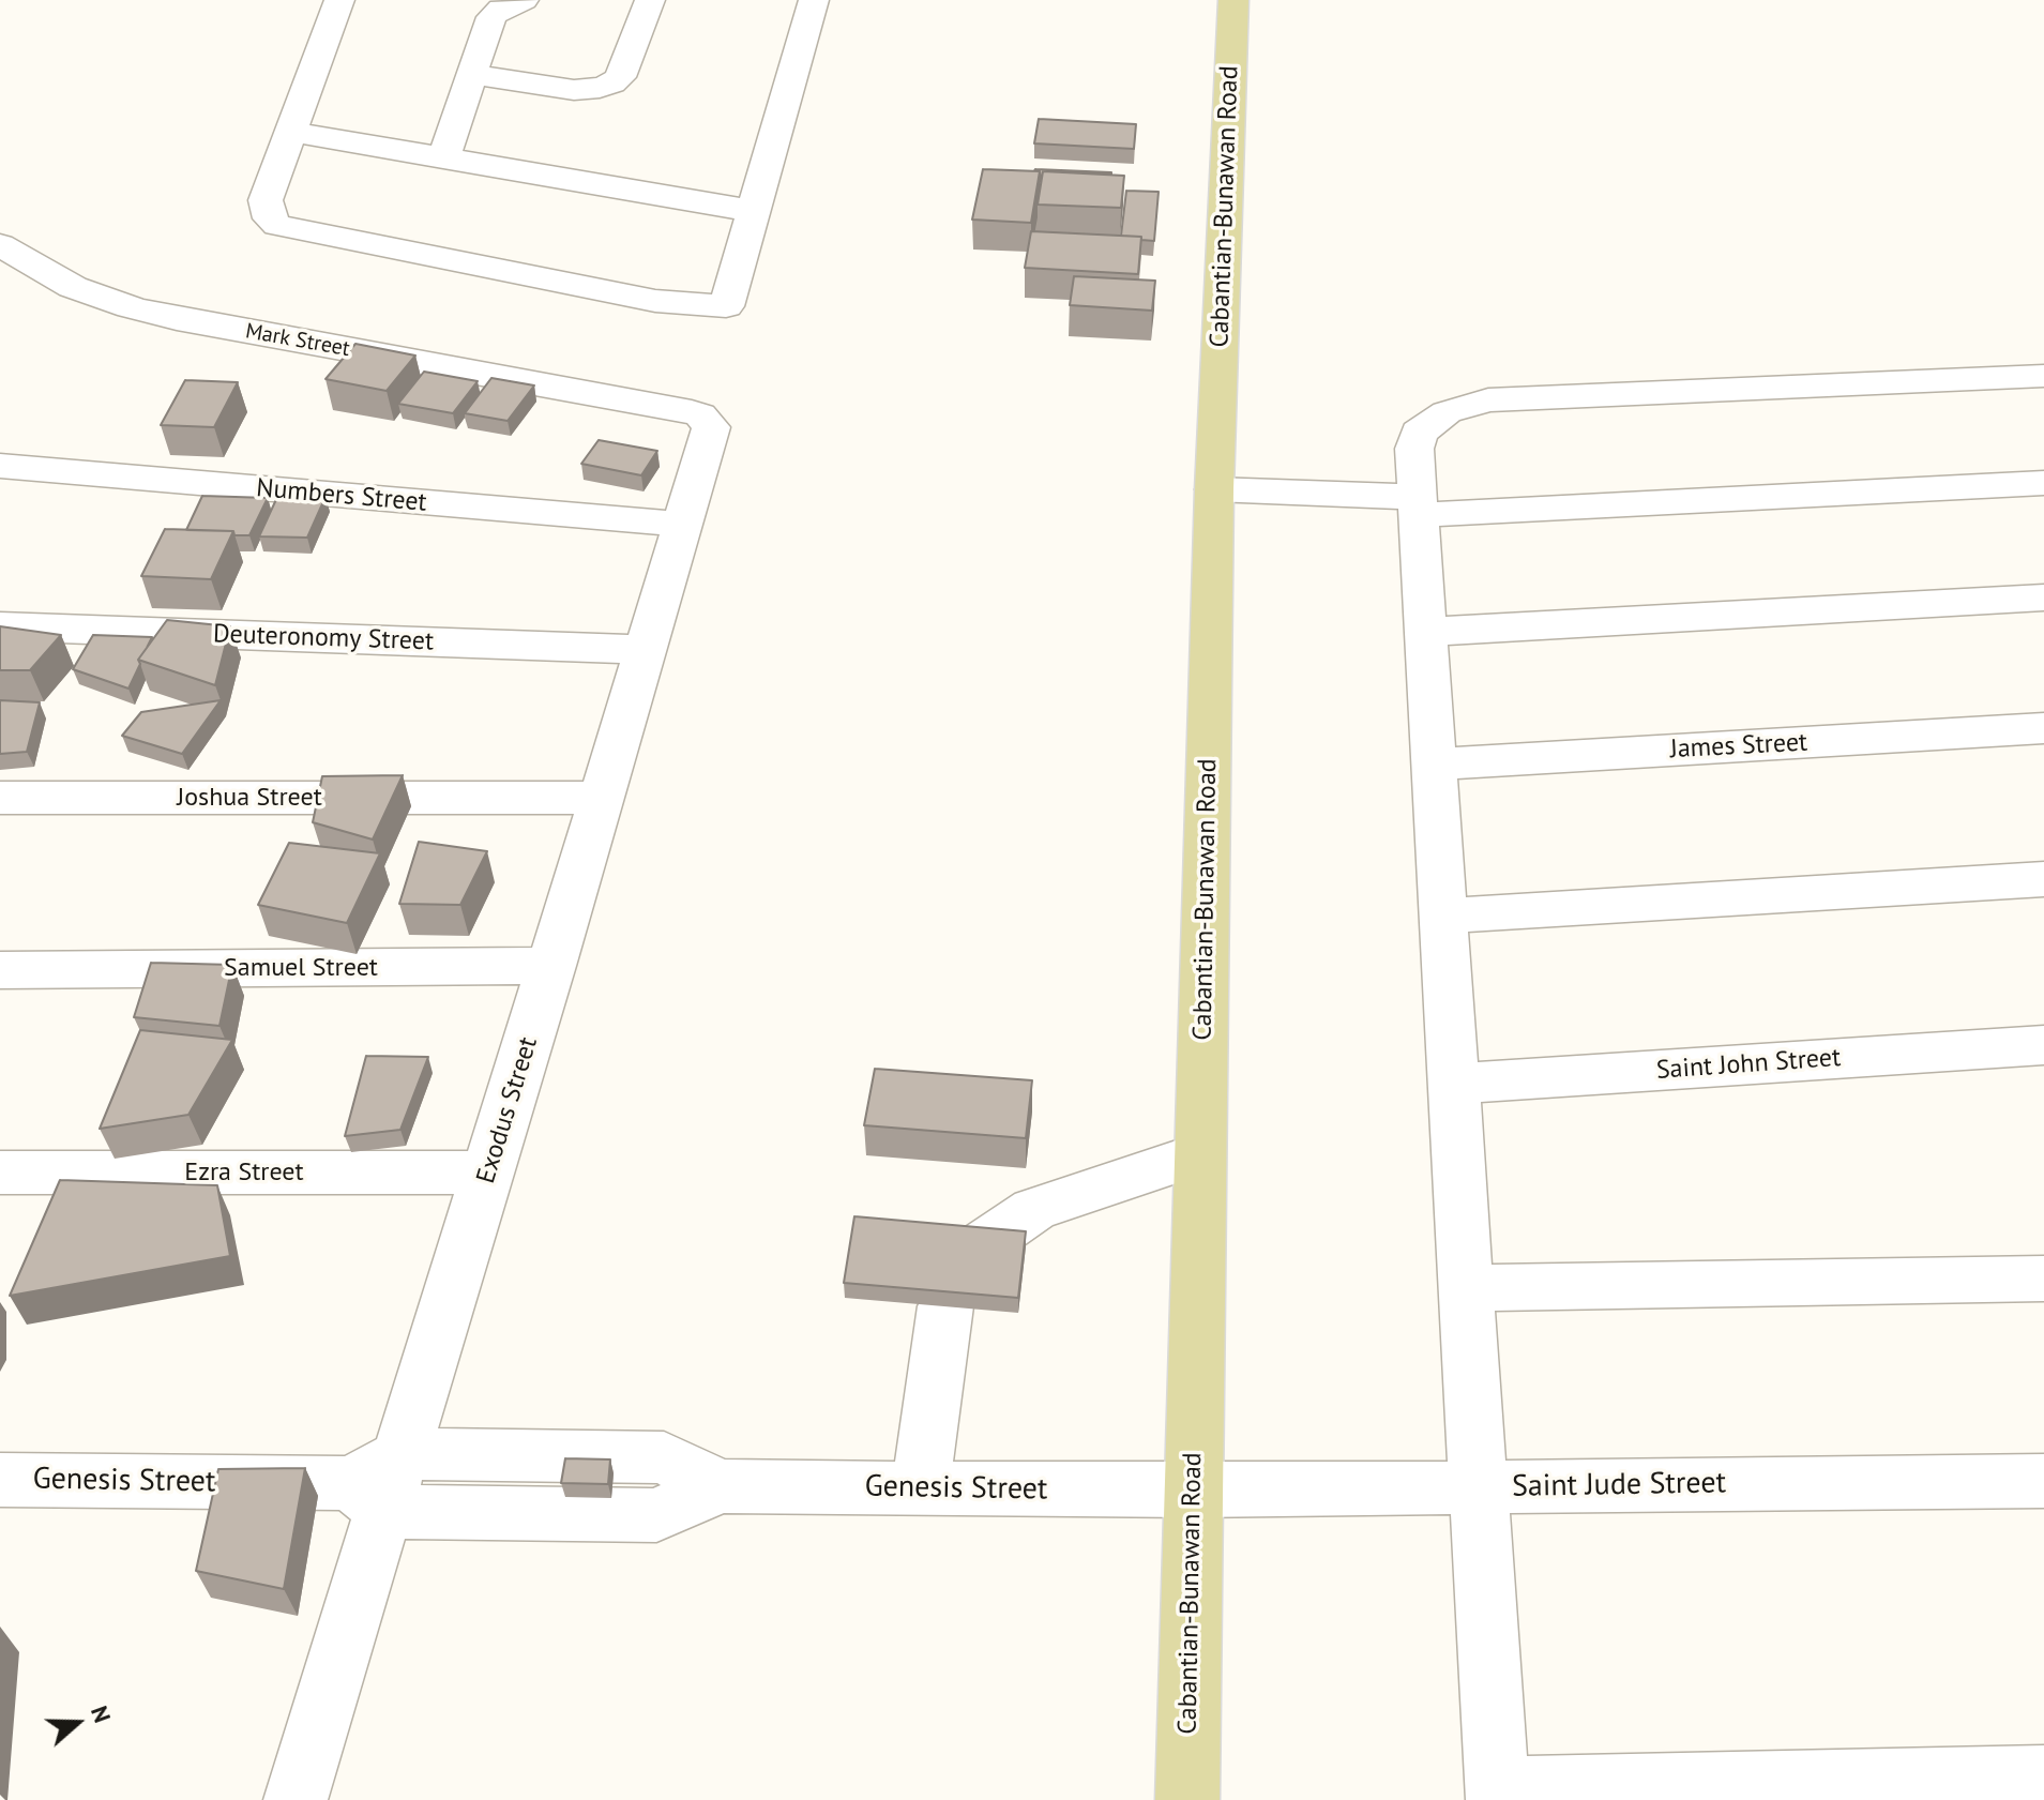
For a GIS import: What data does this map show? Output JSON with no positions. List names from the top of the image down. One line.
{"streets":{"main road":["Cabantian-Bunawan Road"],"street":["Mark Street","Numbers Street","Deuteronomy Street","James Street","Joshua Street","Samuel Street","Saint John Street","Exodus Street","Ezra Street","Genesis Street","Saint Jude Street"]},"crossings":[["Cabantian-Bunawan Road","Genesis Street"],["Cabantian-Bunawan Road","Saint Jude Street"],["Mark Street","Exodus Street"],["Numbers Street","Exodus Street"],["Deuteronomy Street","Exodus Street"],["Joshua Street","Exodus Street"],["Samuel Street","Exodus Street"],["Exodus Street","Ezra Street"],["Exodus Street","Genesis Street"],["Genesis Street","Saint Jude Street"]],"north":"right"}
